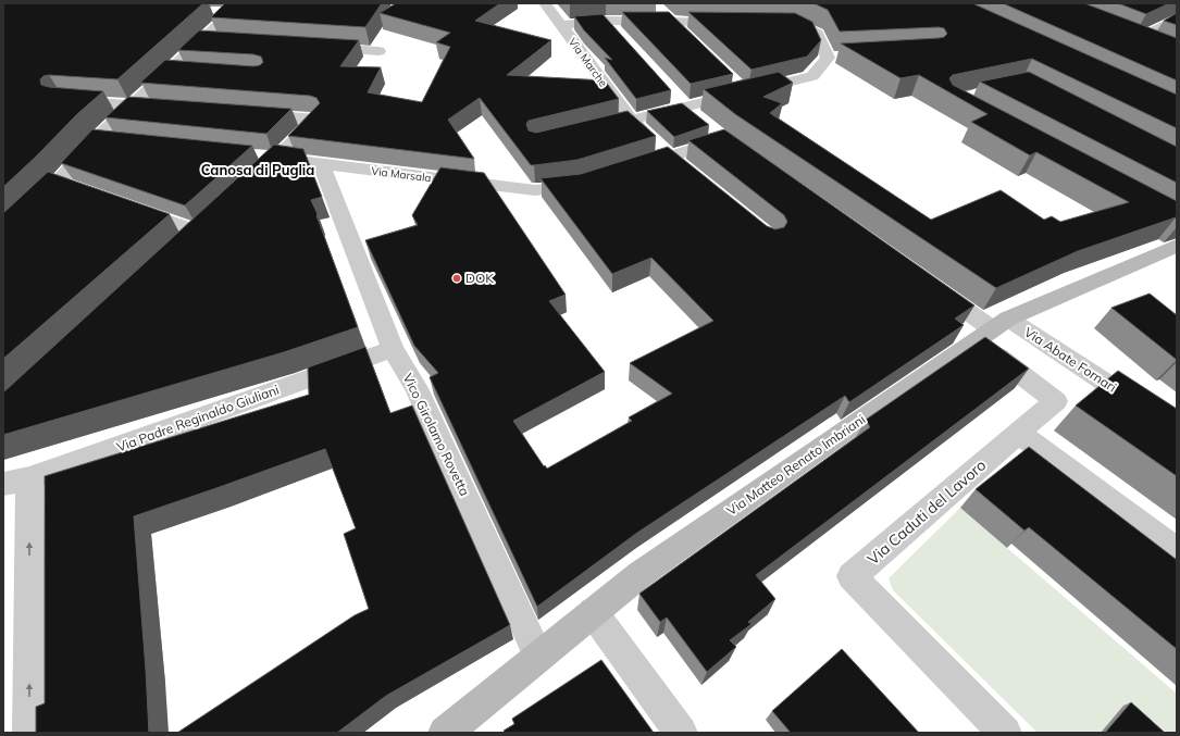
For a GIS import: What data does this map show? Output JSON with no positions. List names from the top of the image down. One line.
{"streets":{"street":["Via Marche","Via Marsala","Via Abate Fornari","Via Padre Reginaldo Giuliani","Vico Girolamo Rovetta","Via Matteo Renato Imbriani","Via Caduti del Lavoro"]},"crossings":[["Via Marsala","Vico Girolamo Rovetta"],["Via Abate Fornari","Via Matteo Renato Imbriani"],["Via Padre Reginaldo Giuliani","Vico Girolamo Rovetta"],["Vico Girolamo Rovetta","Via Matteo Renato Imbriani"]],"districts":["Canosa di Puglia"],"places":["DOK"]}
